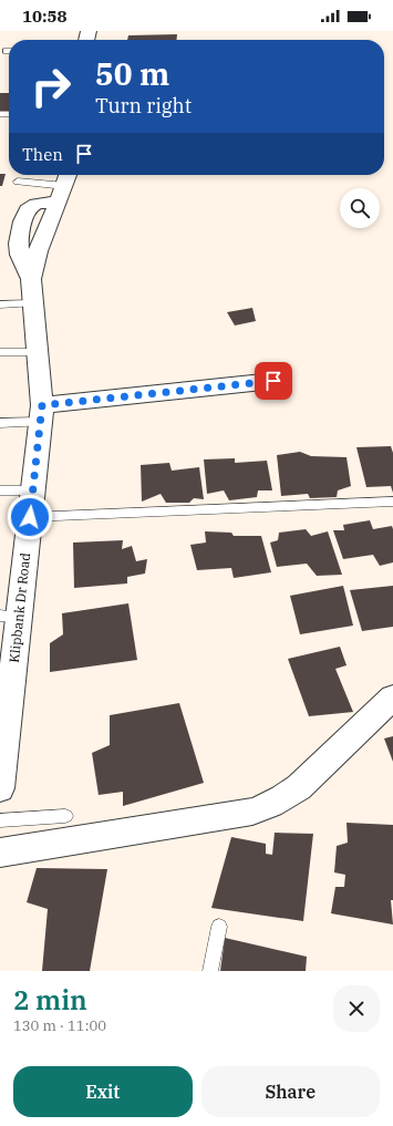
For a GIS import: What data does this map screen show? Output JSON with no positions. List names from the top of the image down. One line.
{"streets":{"street":["Klipbank Dr Road"]},"page":{"status":"10:58","turn":["50 m","Turn right"],"then":"Then","heading":["2 min","130 m · 11:00"],"buttons":["Exit","Share"]}}
